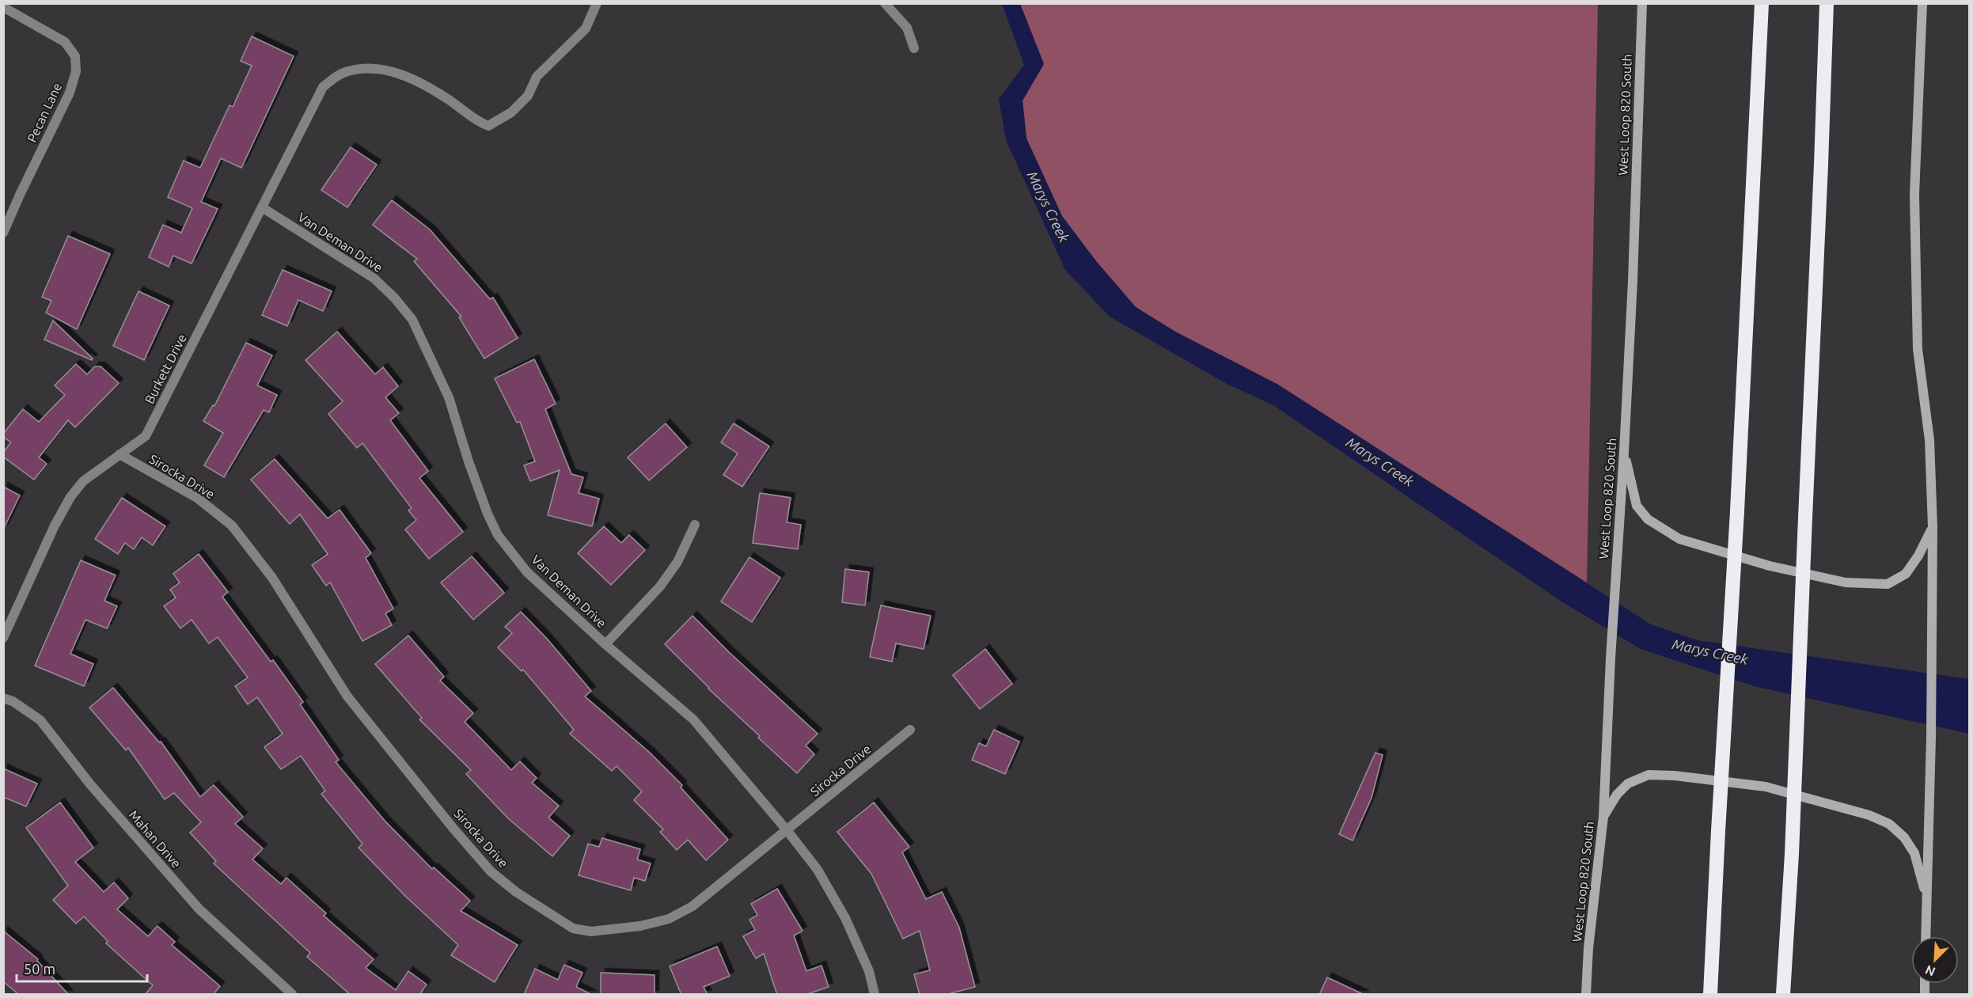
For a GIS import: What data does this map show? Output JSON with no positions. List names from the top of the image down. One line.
{"streets":{"main road":["West Loop 820 South"],"street":["Pecan Lane","Van Deman Drive","Burkett Drive","Sirocka Drive","Mahan Drive"]},"crossings":[["Van Deman Drive","Burkett Drive"],["Van Deman Drive","Sirocka Drive"],["Burkett Drive","Sirocka Drive"]],"water":["Marys Creek"],"scale_bar":"50 m","north":"bottom left"}
